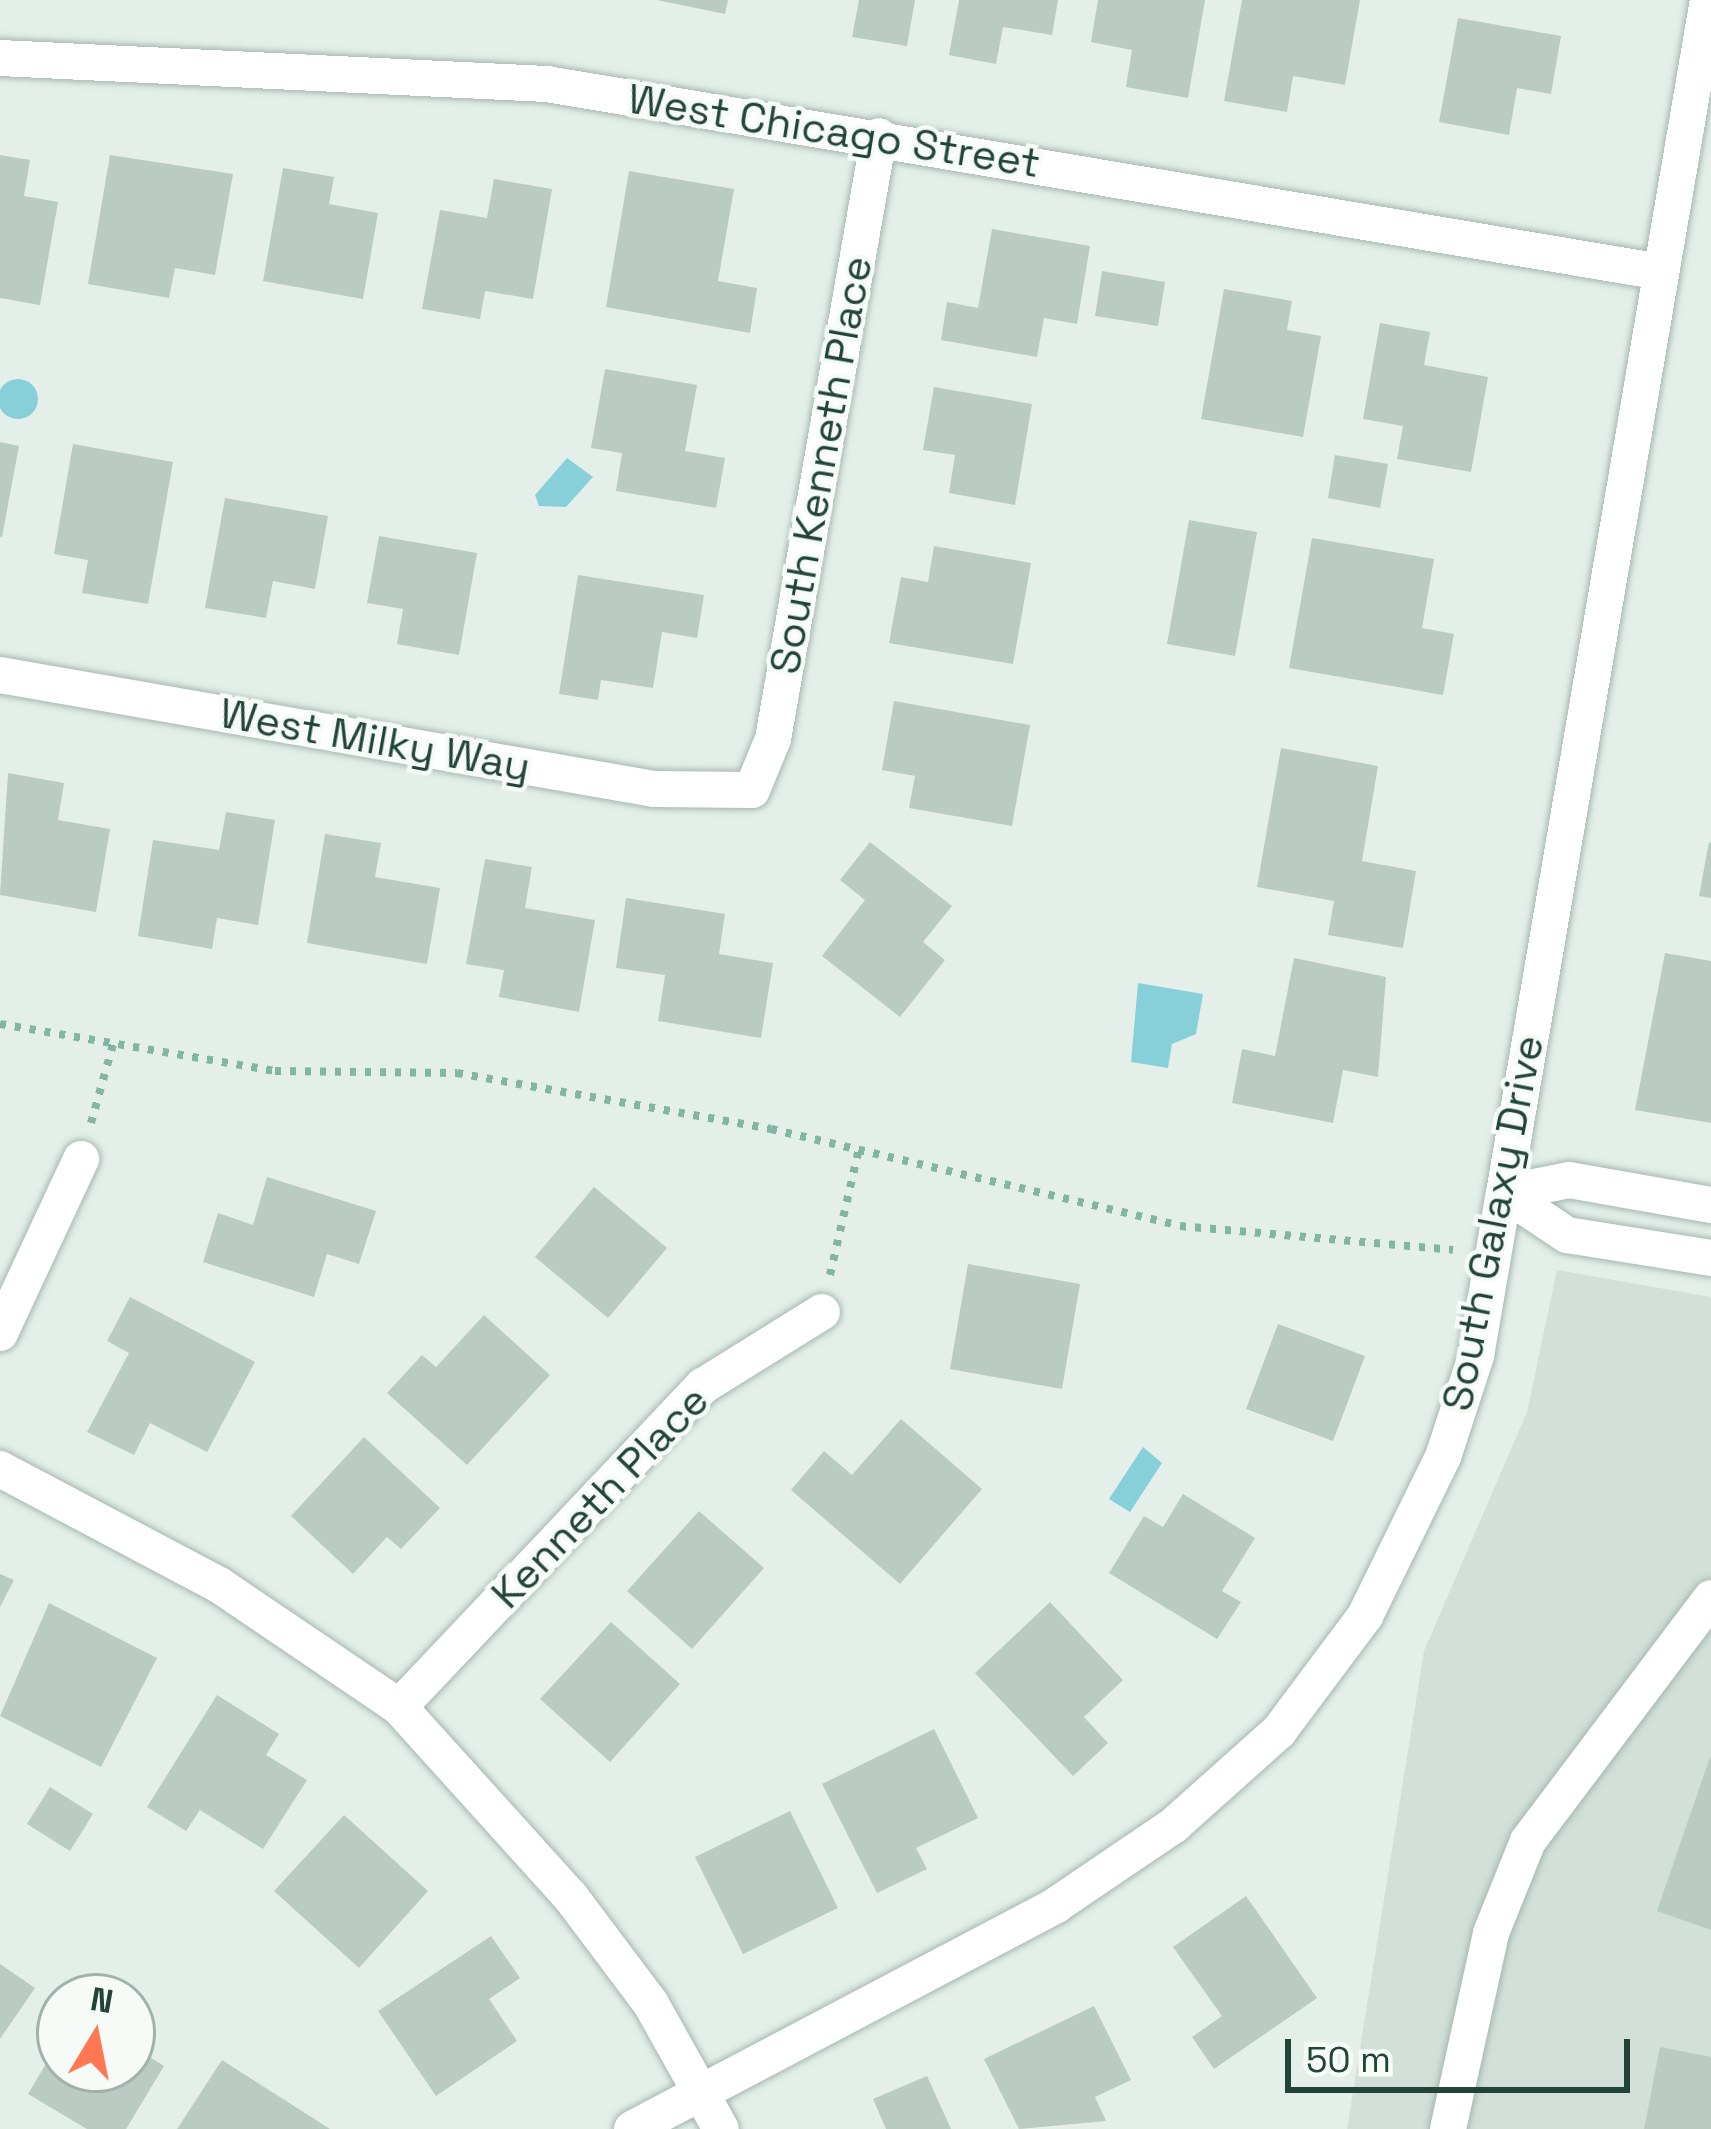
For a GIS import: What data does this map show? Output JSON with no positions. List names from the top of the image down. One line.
{"streets":{"street":["West Chicago Street","South Kenneth Place","West Milky Way","South Galaxy Drive","Kenneth Place"]},"crossings":[["West Chicago Street","South Kenneth Place"],["West Chicago Street","South Galaxy Drive"],["South Kenneth Place","West Milky Way"]],"scale_bar":"50 m","north":"top"}
